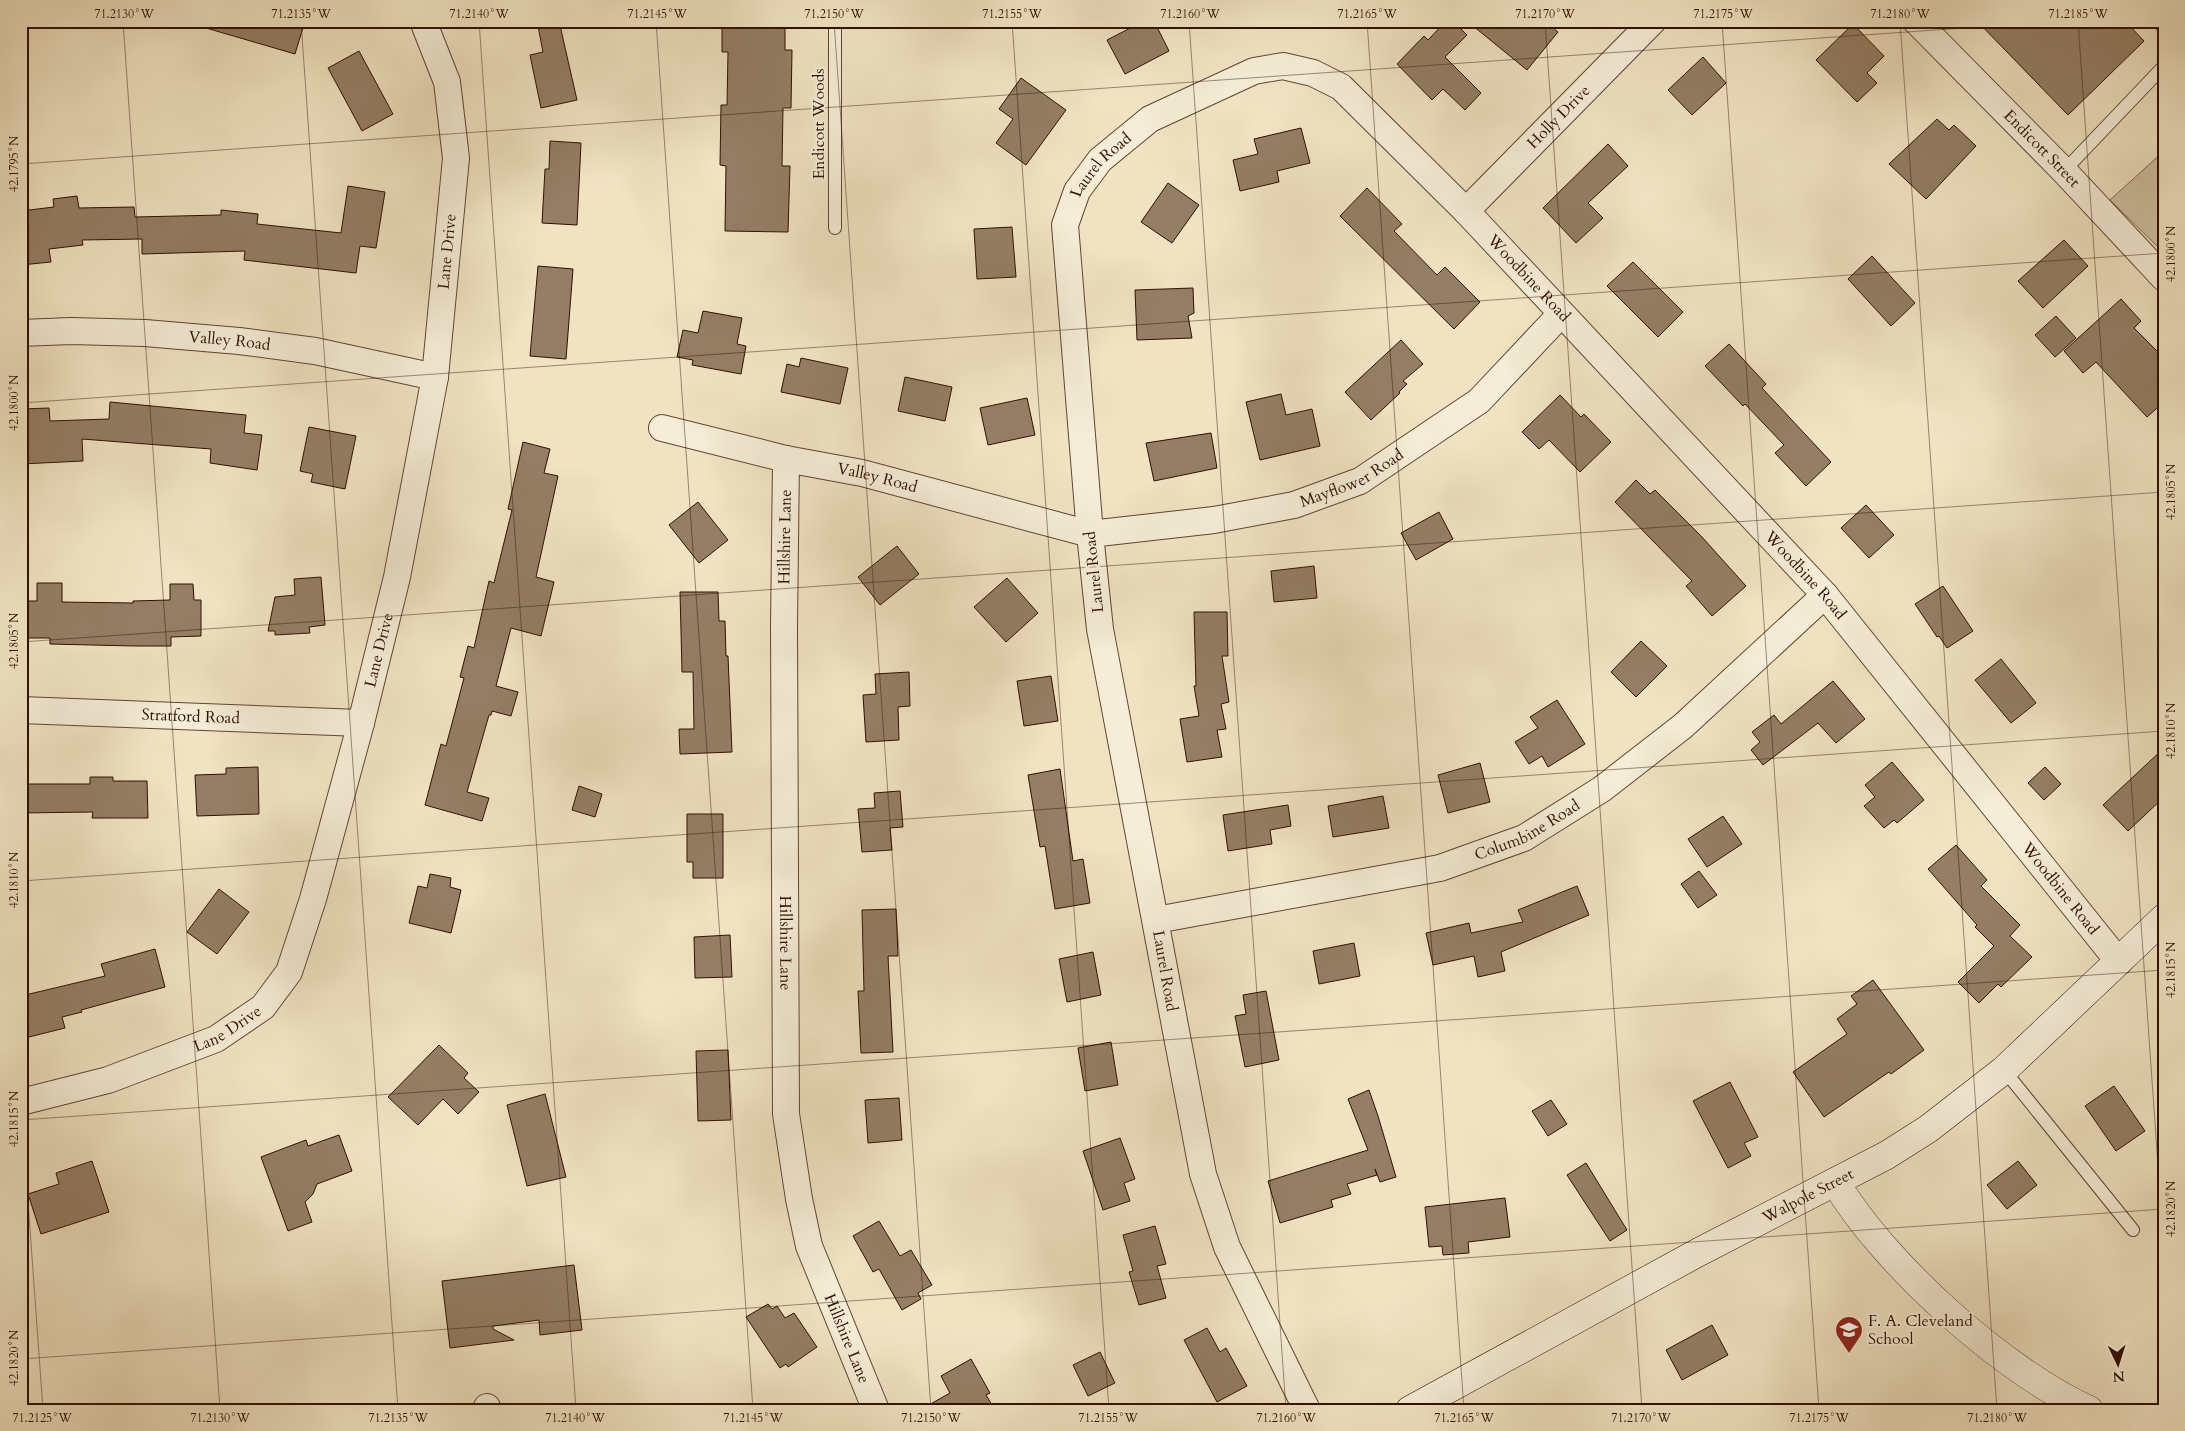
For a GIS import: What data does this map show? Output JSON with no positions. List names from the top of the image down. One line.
{"streets":{"main road":["Walpole Street"],"street":["Holly Drive","Endicott Street","Laurel Road","Lane Drive","Woodbine Road","Valley Road","Mayflower Road","Hillshire Lane","Stratford Road","Columbine Road"],"lane":["Endicott Woods"]},"crossings":[["Holly Drive","Laurel Road"],["Holly Drive","Woodbine Road"],["Laurel Road","Woodbine Road"],["Laurel Road","Valley Road"],["Laurel Road","Mayflower Road"],["Laurel Road","Columbine Road"],["Lane Drive","Valley Road"],["Lane Drive","Stratford Road"],["Woodbine Road","Mayflower Road"],["Woodbine Road","Columbine Road"],["Woodbine Road","Walpole Street"],["Valley Road","Mayflower Road"],["Valley Road","Hillshire Lane"]],"places":{"school or university":["F. A. Cleveland School"]},"north":"bottom","coordinates":["71.2130°W","71.2135°W","71.2140°W","71.2145°W","71.2150°W","71.2155°W","71.2160°W","71.2165°W","71.2170°W","71.2175°W","71.2180°W","71.2185°W","42.1795°N","42.1800°N","42.1805°N","42.1810°N","42.1815°N","42.1820°N","71.2125°W"]}
